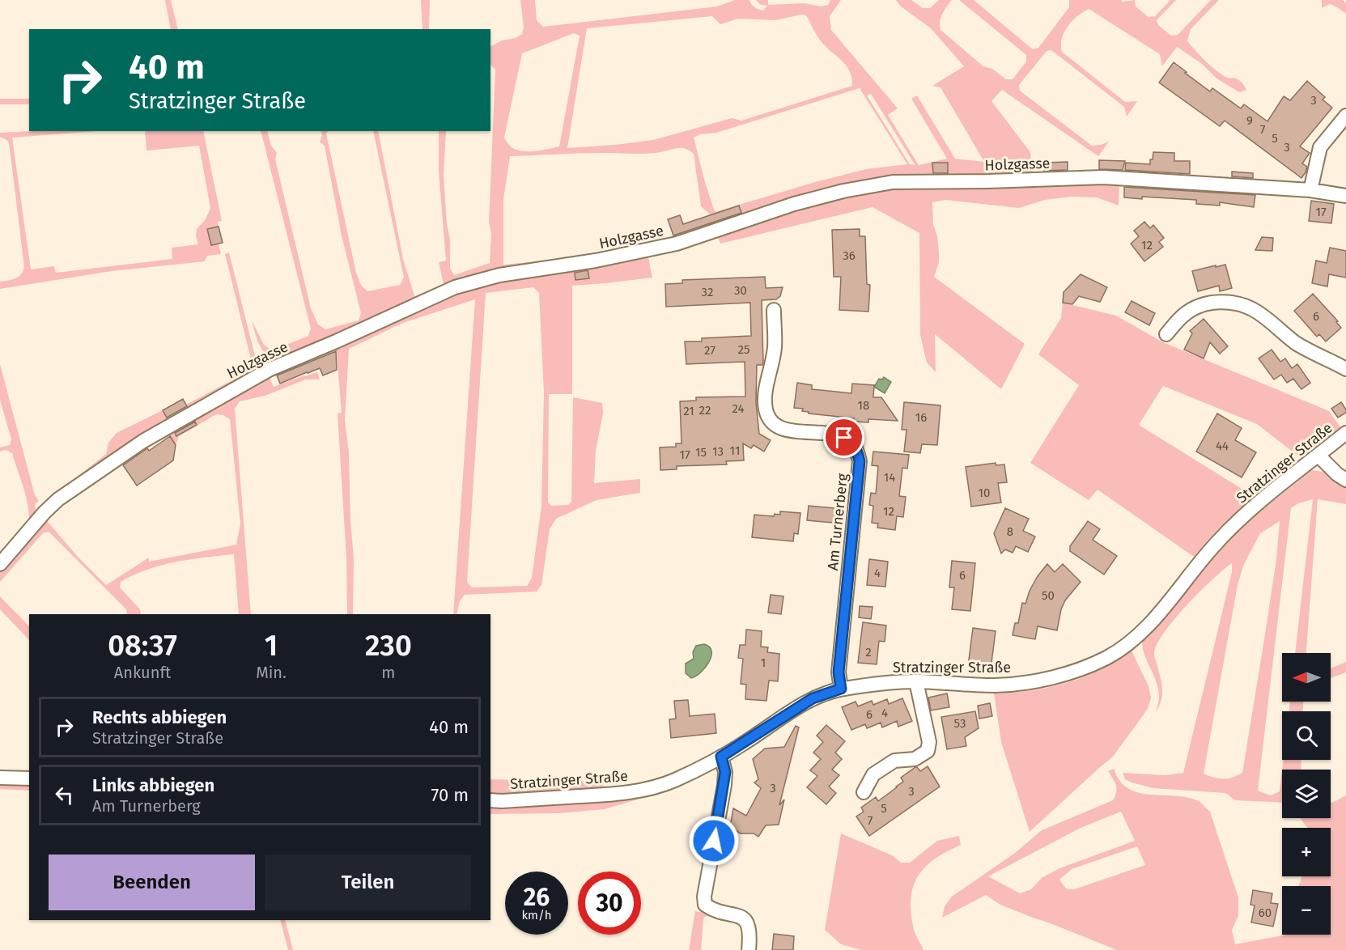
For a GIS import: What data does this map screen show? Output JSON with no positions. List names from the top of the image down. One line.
{"streets":{"street":["Holzgasse","Stratzinger Straße","Am Turnerberg"]},"crossings":[["Stratzinger Straße","Am Turnerberg"]],"house_numbers":["3","9","7","5","3","17","12","36","30","32","6","25","27","18","24","22","21","16","44","11","13","15","17","14","10","12","8","4","6","50","2","1","4","6","53","3","3","5","7","60"],"north":"left","page":{"turn":["40 m","Stratzinger Straße"],"eta":["08:37","Ankunft","1","Min.","230","m"],"map_buttons":["+","−"],"list":[{"name":"Rechts abbiegen","note":"Stratzinger Straße","value":"40 m"},{"name":"Links abbiegen","note":"Am Turnerberg","value":"70 m"}],"buttons":["Beenden","Teilen"],"speed":"26 km/h","limit":"30"}}
